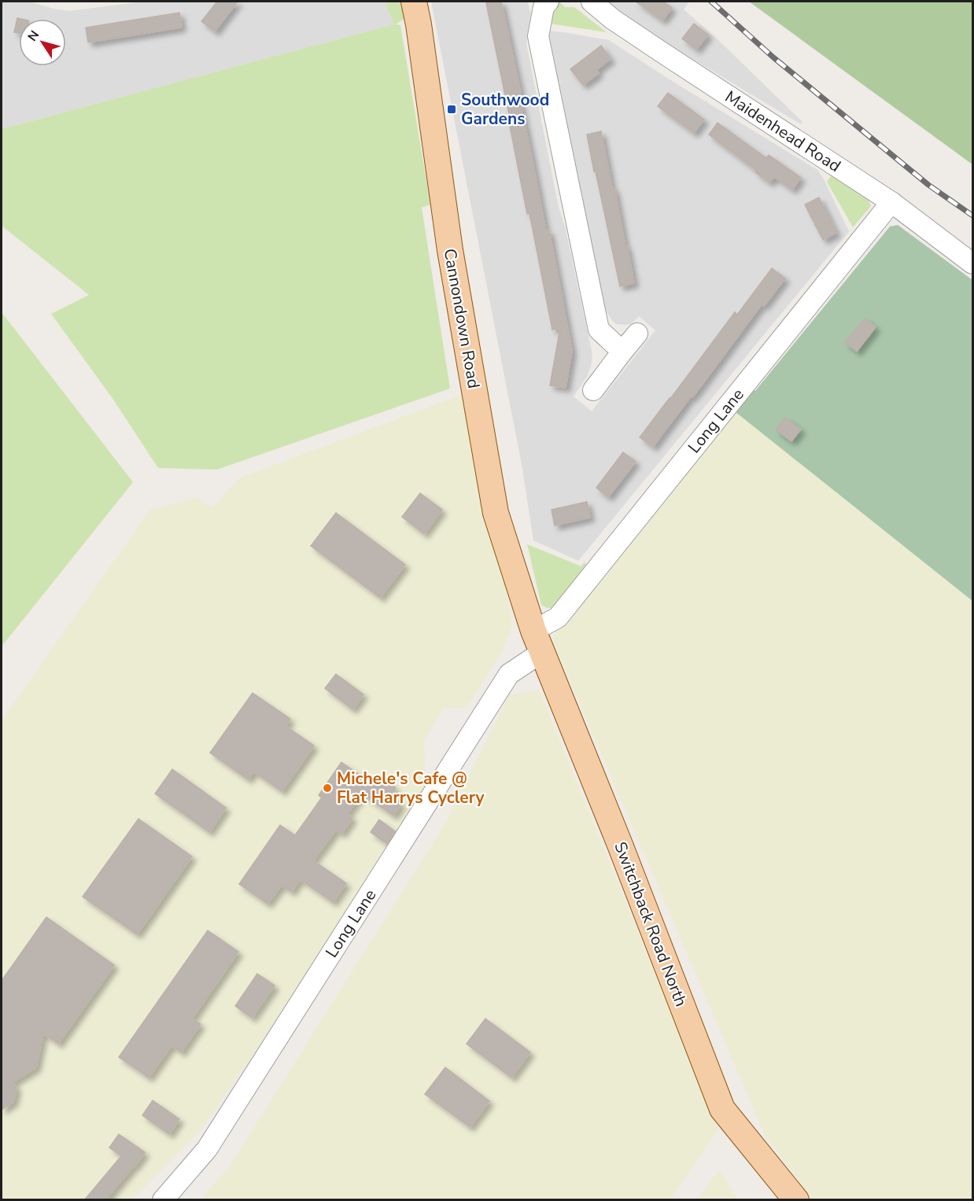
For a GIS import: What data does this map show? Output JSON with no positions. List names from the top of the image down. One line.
{"streets":{"main road":["Cannondown Road","Switchback Road North"],"street":["Maidenhead Road","Long Lane"]},"crossings":[["Maidenhead Road","Long Lane"],["Cannondown Road","Long Lane"],["Cannondown Road","Switchback Road North"],["Long Lane","Switchback Road North"]],"places":{"transit":["Southwood Gardens"],"other":["Michele's Cafe @ Flat Harrys Cyclery"]},"north":"top left"}
